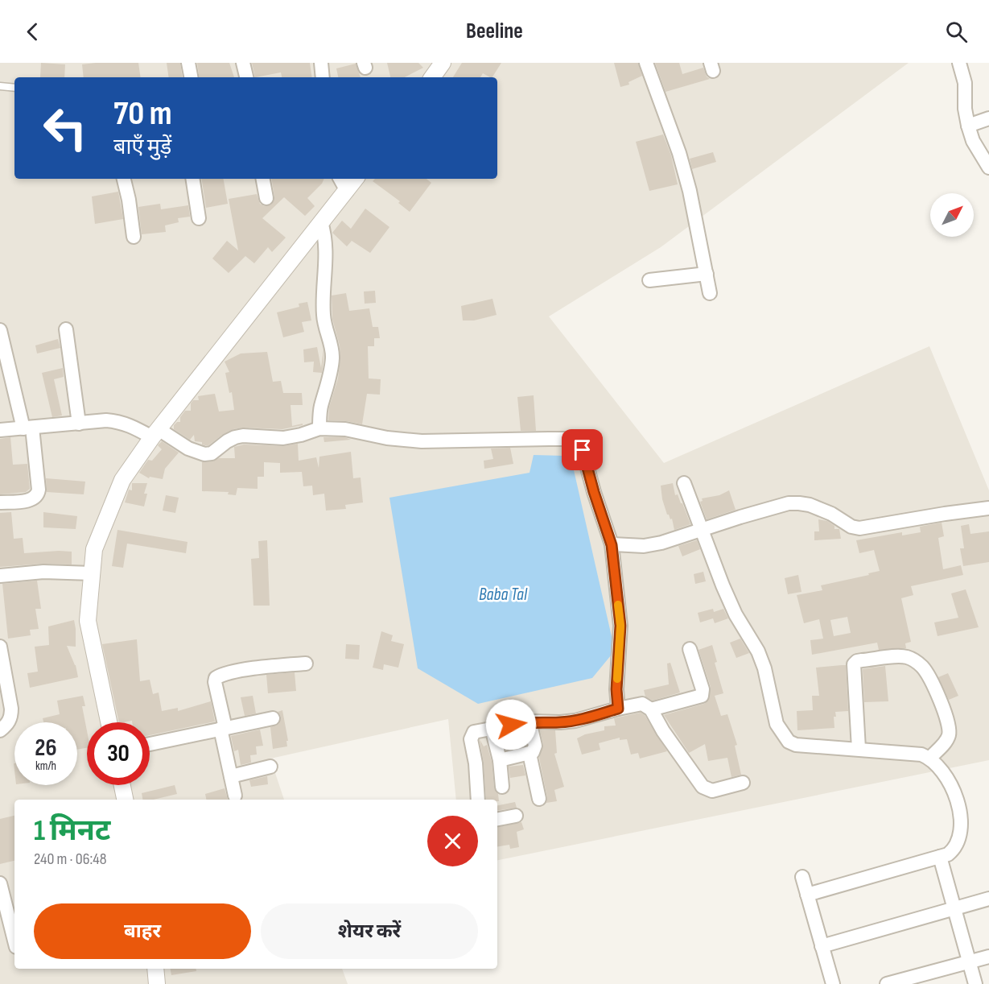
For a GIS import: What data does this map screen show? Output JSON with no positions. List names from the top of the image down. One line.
{"water":["Baba Tal"],"north":"top right","page":{"header":"Beeline","turn":["70 m","बाएँ मुड़ें"],"speed":"26 km/h","limit":"30","heading":["1 मिनट","240 m · 06:48"],"buttons":["बाहर","शेयर करें"]}}
